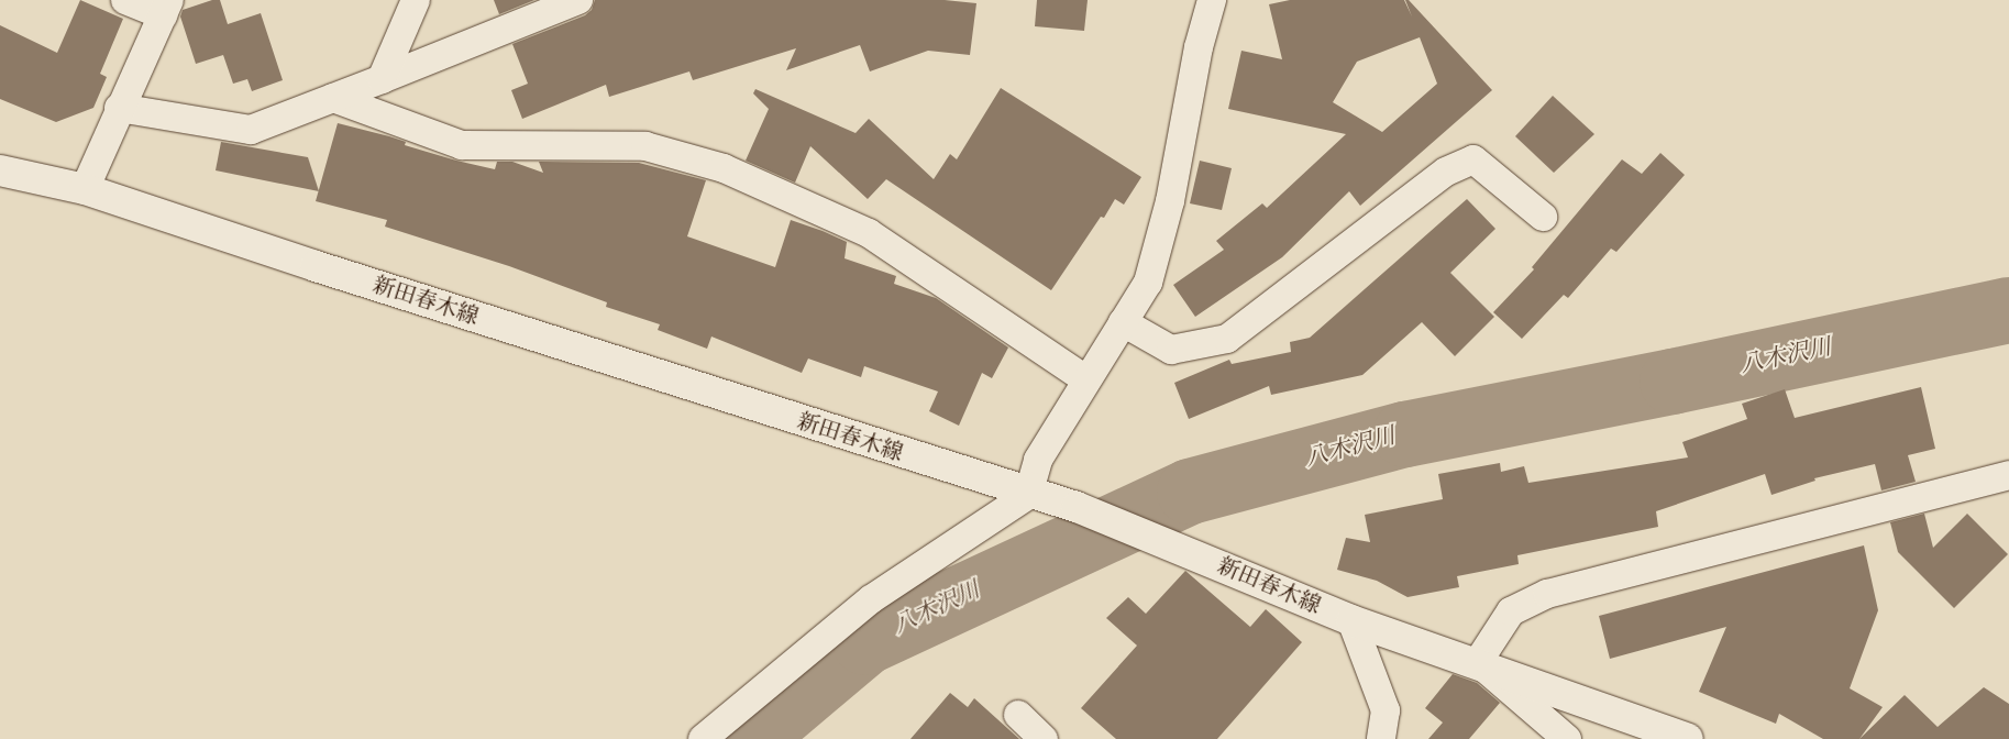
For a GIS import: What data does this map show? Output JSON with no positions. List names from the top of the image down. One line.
{"streets":{"main road":["新田春木線"]},"water":["八木沢川"]}
